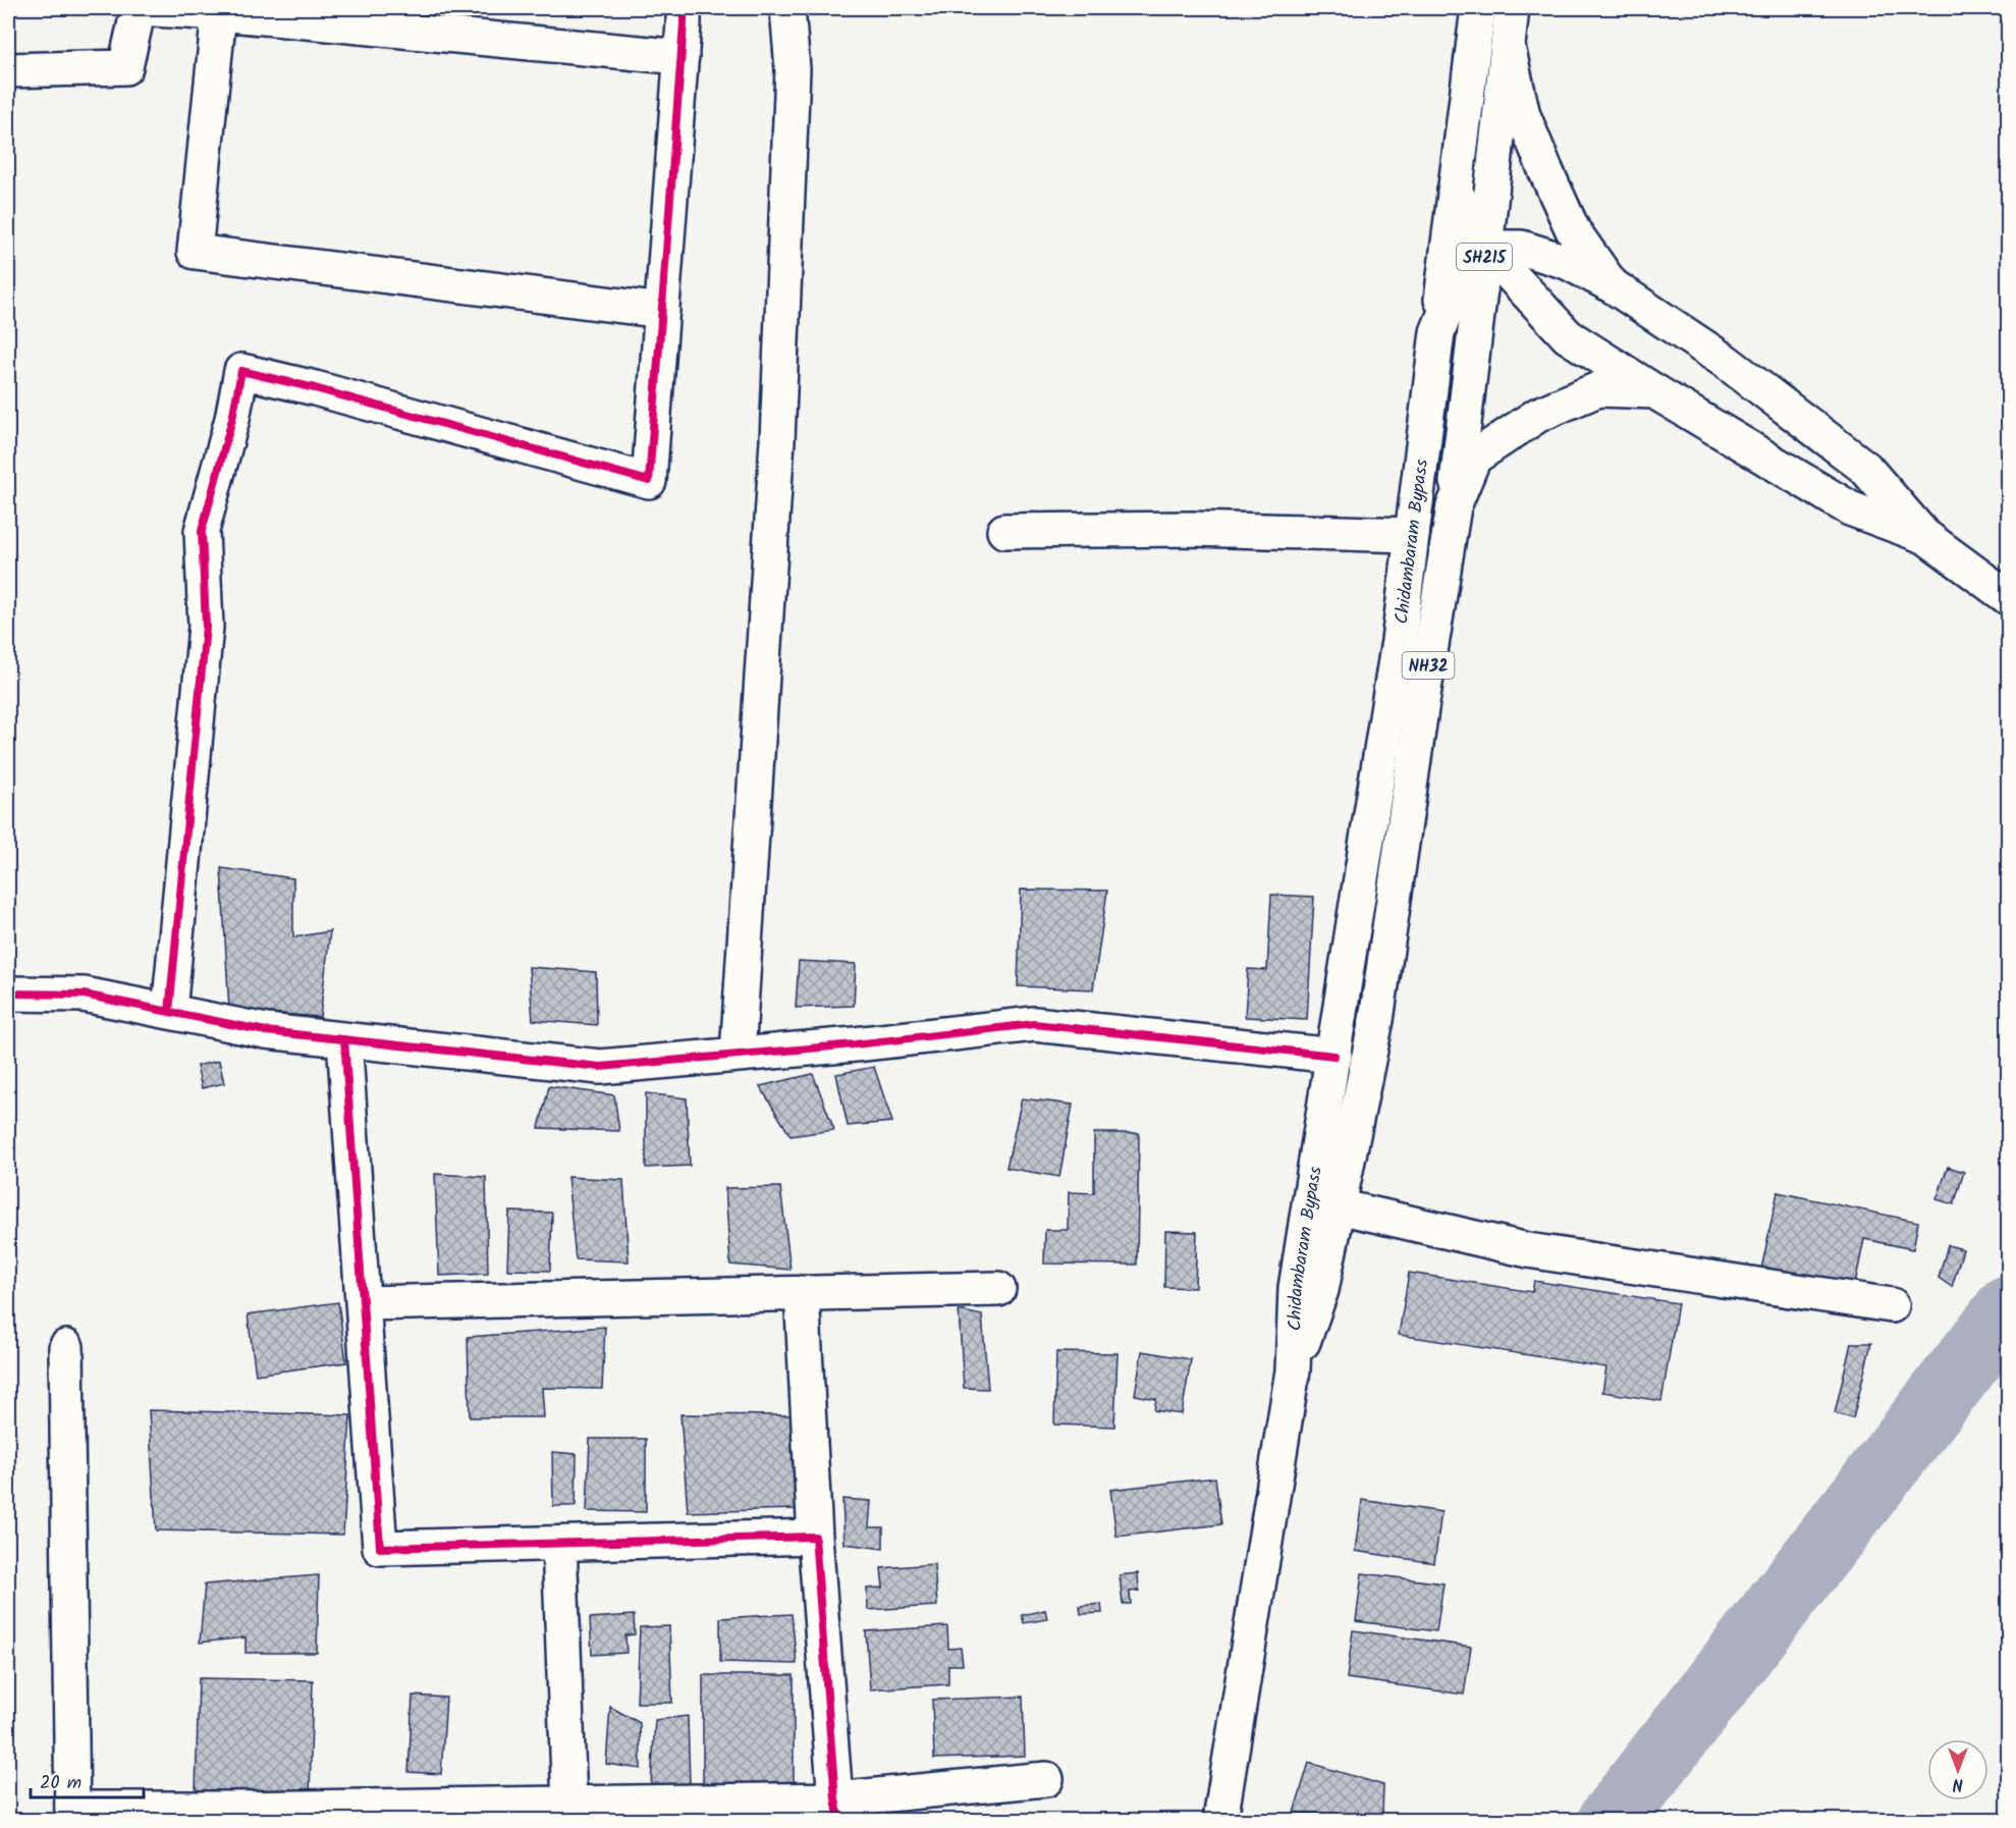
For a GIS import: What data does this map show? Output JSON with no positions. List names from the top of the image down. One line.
{"streets":{"main road":["SH215","Chidambaram Bypass","NH32"]},"crossings":[["SH215","Chidambaram Bypass"]],"scale_bar":"20 m","north":"bottom"}
